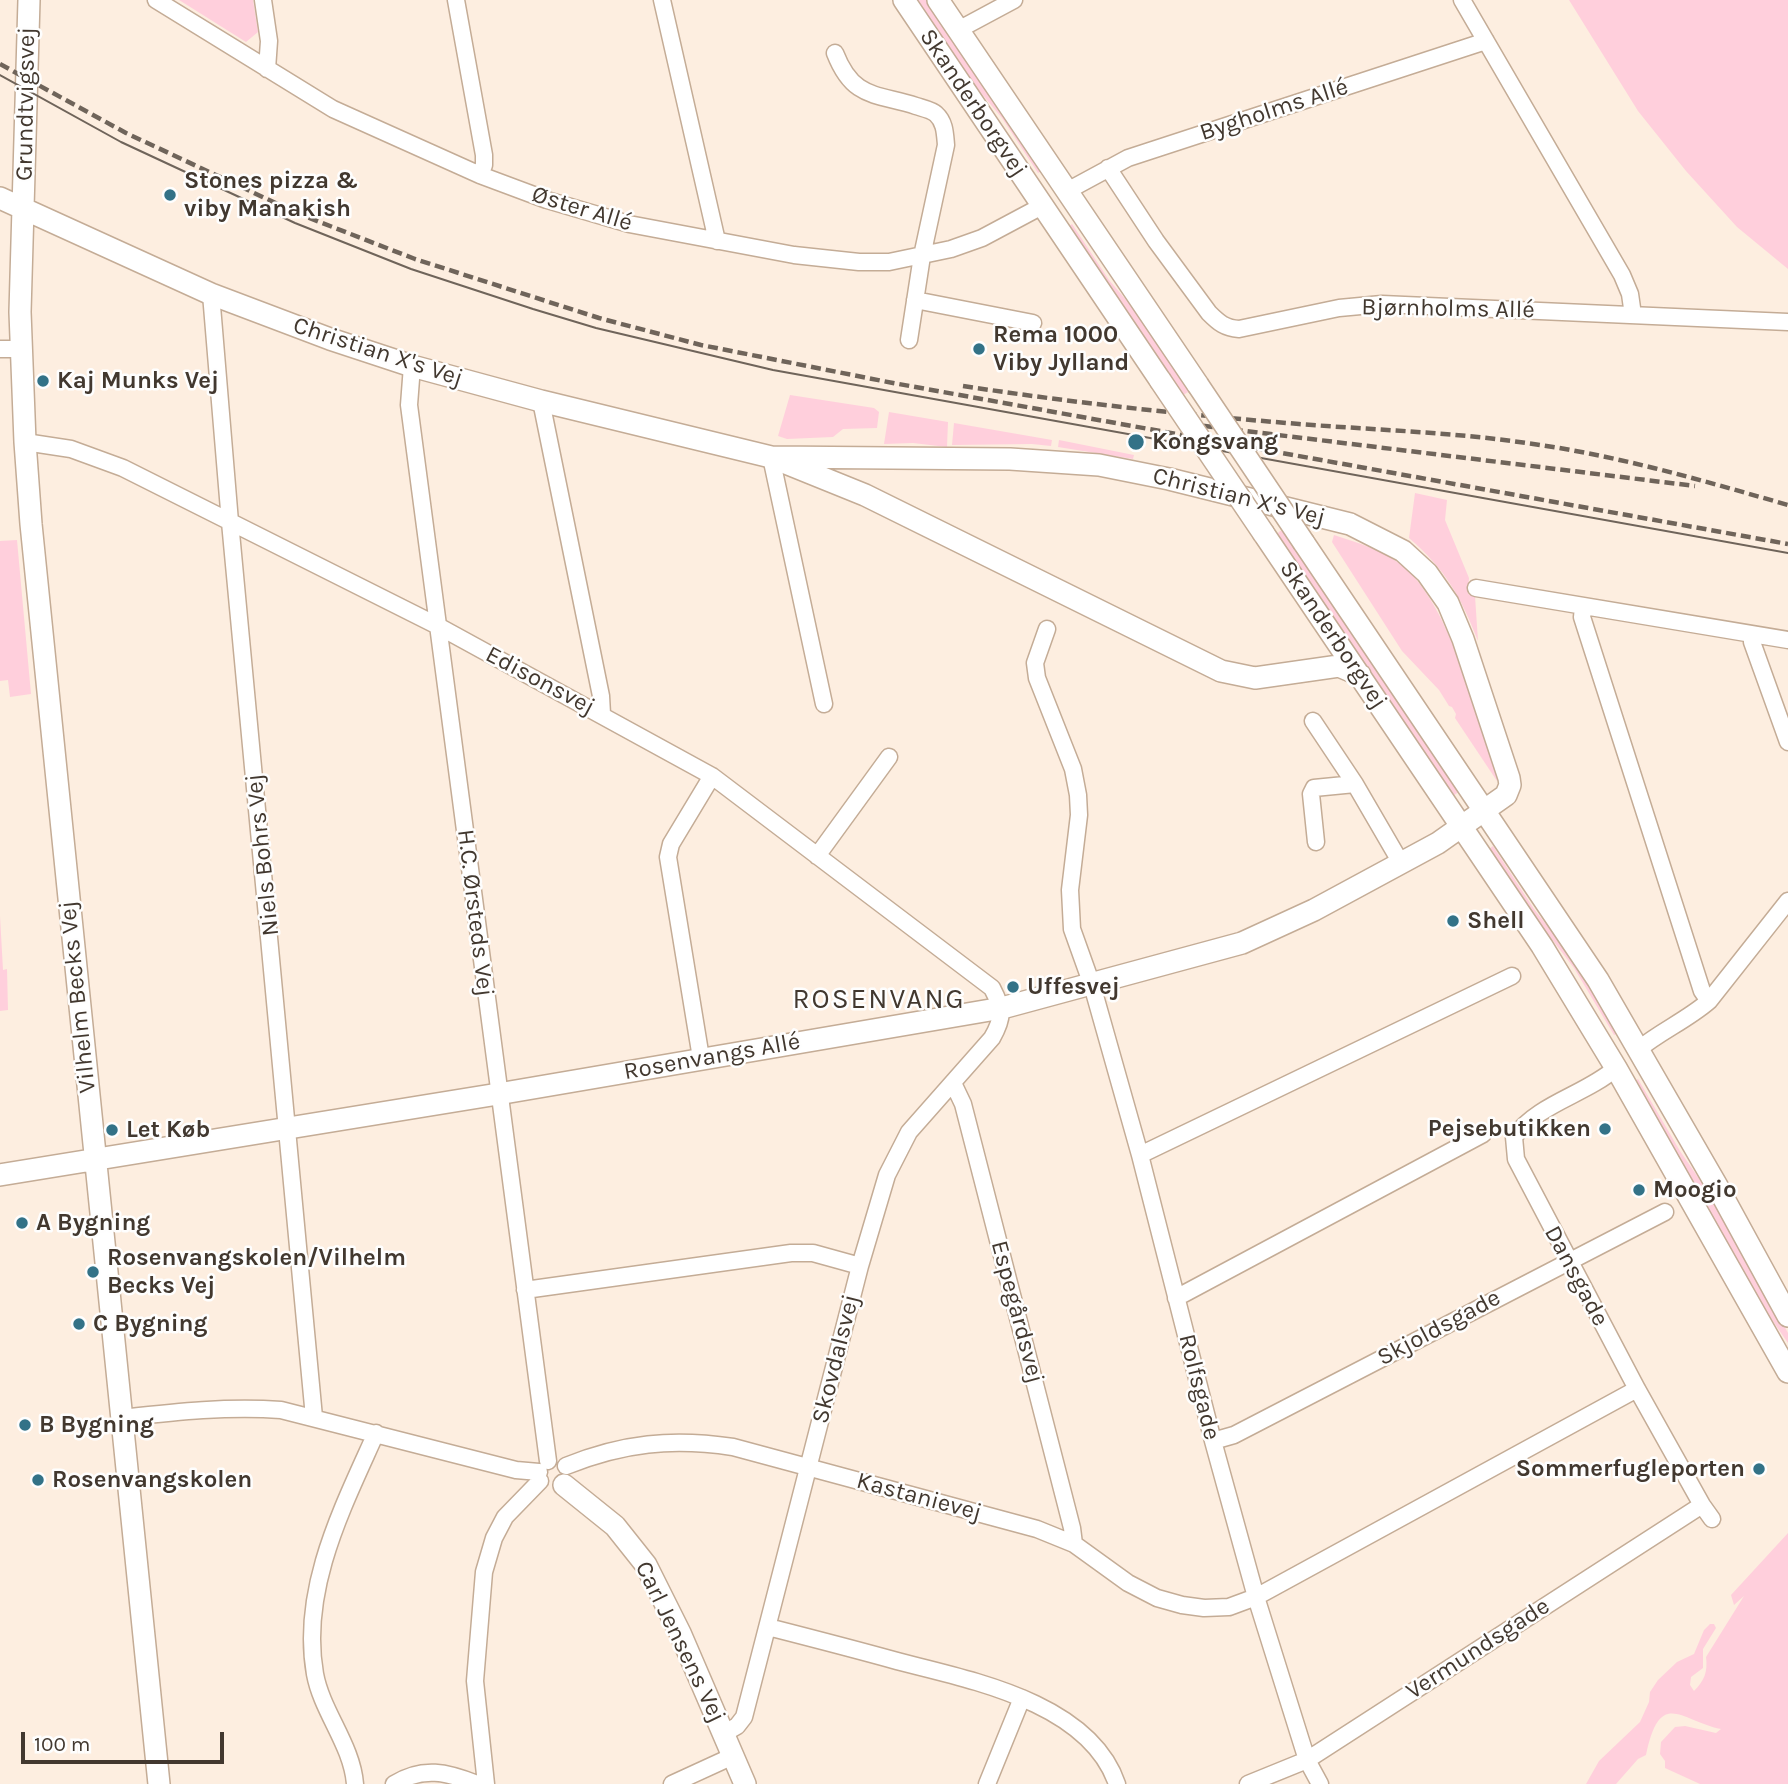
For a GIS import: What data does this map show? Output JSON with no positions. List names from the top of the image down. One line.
{"streets":{"street":["Skanderborgvej","Grundtvigsvej","Bygholms Allé","Øster Allé","Bjørnholms Allé","Christian X's Vej","Edisonsvej","Niels Bohrs Vej","H.C. Ørsteds Vej","Vilhelm Becks Vej","Rosenvangs Allé","Dansgade","Espegårdsvej","Skjoldsgade","Skovdalsvej","Rolfsgade","Kastanievej","Carl Jensens Vej","Vermundsgade"]},"crossings":[["Skanderborgvej","Bygholms Allé"],["Skanderborgvej","Øster Allé"],["Skanderborgvej","Christian X's Vej"],["Skanderborgvej","Rosenvangs Allé"],["Skanderborgvej","Dansgade"],["Grundtvigsvej","Christian X's Vej"],["Grundtvigsvej","Vilhelm Becks Vej"],["Bygholms Allé","Bjørnholms Allé"],["Christian X's Vej","Niels Bohrs Vej"],["Christian X's Vej","H.C. Ørsteds Vej"],["Christian X's Vej","Vilhelm Becks Vej"],["Christian X's Vej","Rosenvangs Allé"],["Edisonsvej","Niels Bohrs Vej"],["Edisonsvej","H.C. Ørsteds Vej"],["Edisonsvej","Vilhelm Becks Vej"],["Edisonsvej","Rosenvangs Allé"],["Edisonsvej","Skovdalsvej"],["Niels Bohrs Vej","Rosenvangs Allé"],["H.C. Ørsteds Vej","Rosenvangs Allé"],["Vilhelm Becks Vej","Rosenvangs Allé"],["Rosenvangs Allé","Skovdalsvej"],["Rosenvangs Allé","Rolfsgade"],["Dansgade","Skjoldsgade"],["Dansgade","Kastanievej"],["Dansgade","Vermundsgade"],["Espegårdsvej","Skovdalsvej"],["Espegårdsvej","Kastanievej"],["Skjoldsgade","Rolfsgade"],["Skovdalsvej","Kastanievej"],["Skovdalsvej","Carl Jensens Vej"],["Rolfsgade","Kastanievej"],["Rolfsgade","Vermundsgade"],["Kastanievej","Carl Jensens Vej"]],"districts":["ROSENVANG"],"places":["Stones pizza & viby Manakish","Rema 1000 Viby Jylland","Kaj Munks Vej","Kongsvang","Shell","Uffesvej","Pejsebutikken","Let Køb","Moogio","A Bygning","Rosenvangskolen/Vilhelm Becks Vej","C Bygning","B Bygning","Sommerfugleporten","Rosenvangskolen"],"scale_bar":"100 m"}
